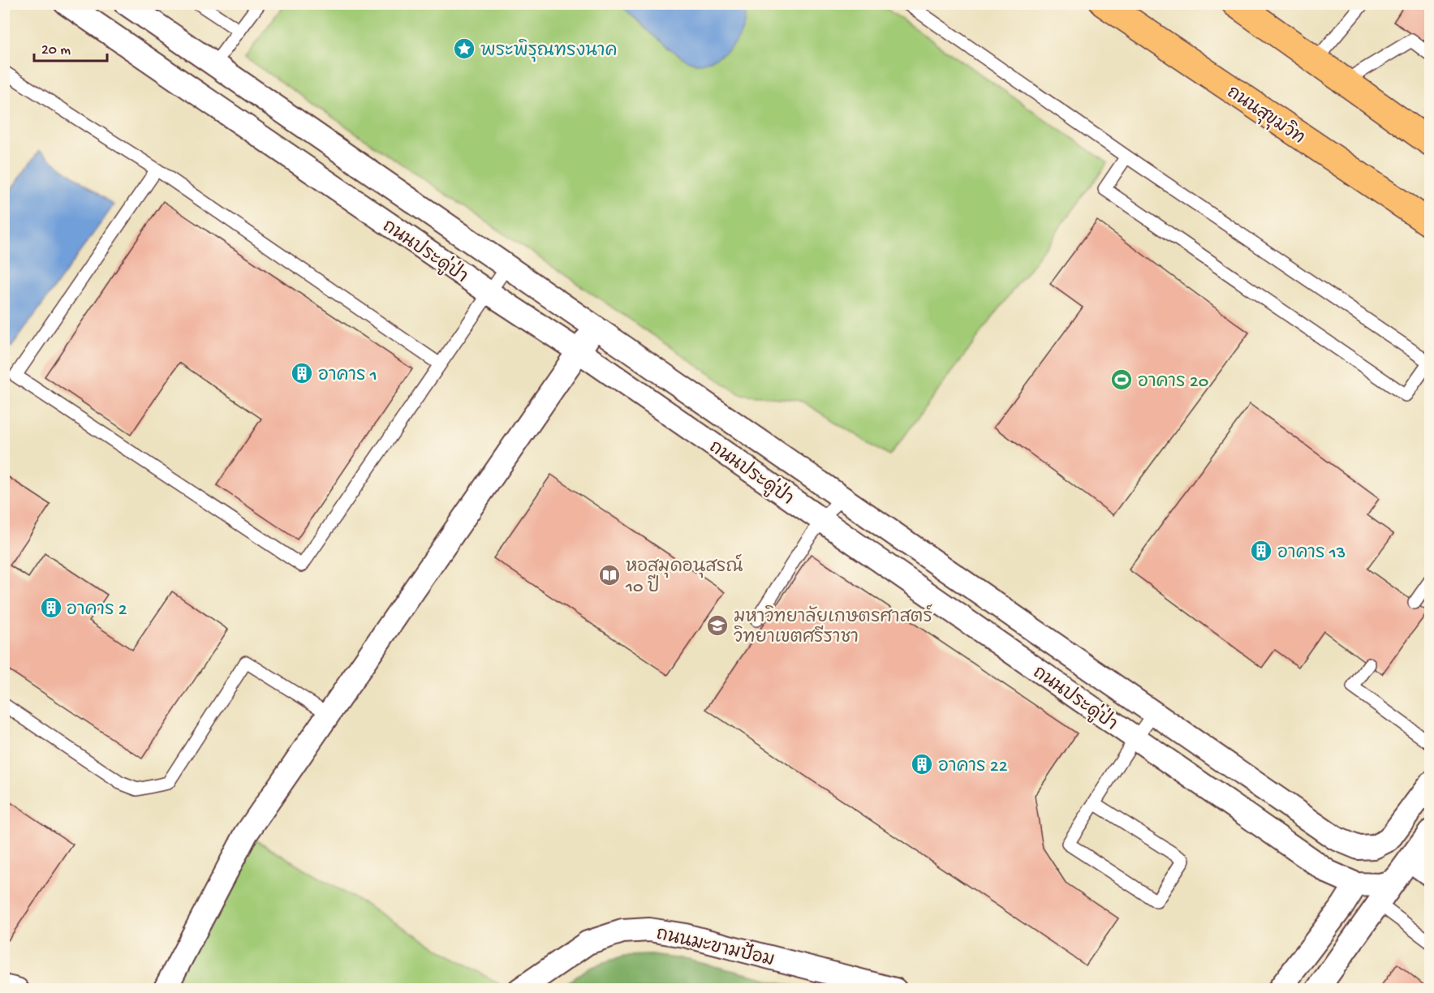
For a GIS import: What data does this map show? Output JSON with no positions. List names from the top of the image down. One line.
{"streets":{"highway":["ถนนสุขุมวิท"],"street":["ถนนประดู่ป่า","ถนนมะขามป้อม"]},"places":{"place":["พระพิรุณทรงนาค"],"building":["อาคาร 1","อาคาร 13","อาคาร 2","อาคาร 22"],"sports":["อาคาร 20"],"library":["หอสมุดอนุสรณ์ 10 ปี"],"school or university":["มหาวิทยาลัยเกษตรศาสตร์ วิทยาเขตศรีราชา"]},"scale_bar":"20 m"}
